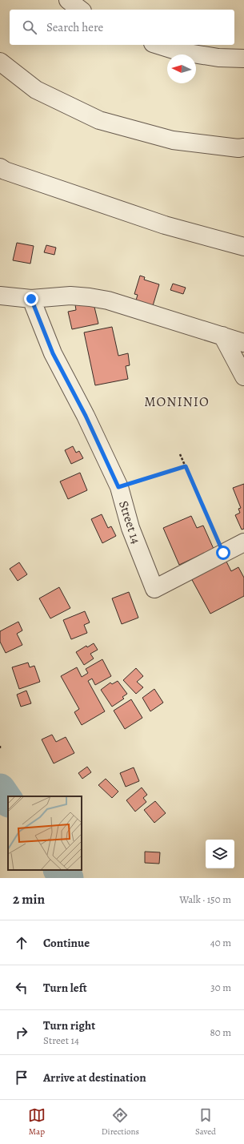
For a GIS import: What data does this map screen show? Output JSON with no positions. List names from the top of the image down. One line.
{"streets":{"street":["Street 14"]},"districts":["MONINIO"],"north":"left","page":{"search":"Search here","heading":["2 min","Walk · 150 m"],"list":[["Continue","40 m"],["Turn left","30 m"],["Turn right","Street 14","80 m"],"Arrive at destination"],"nav":["Map","Directions","Saved"]}}
